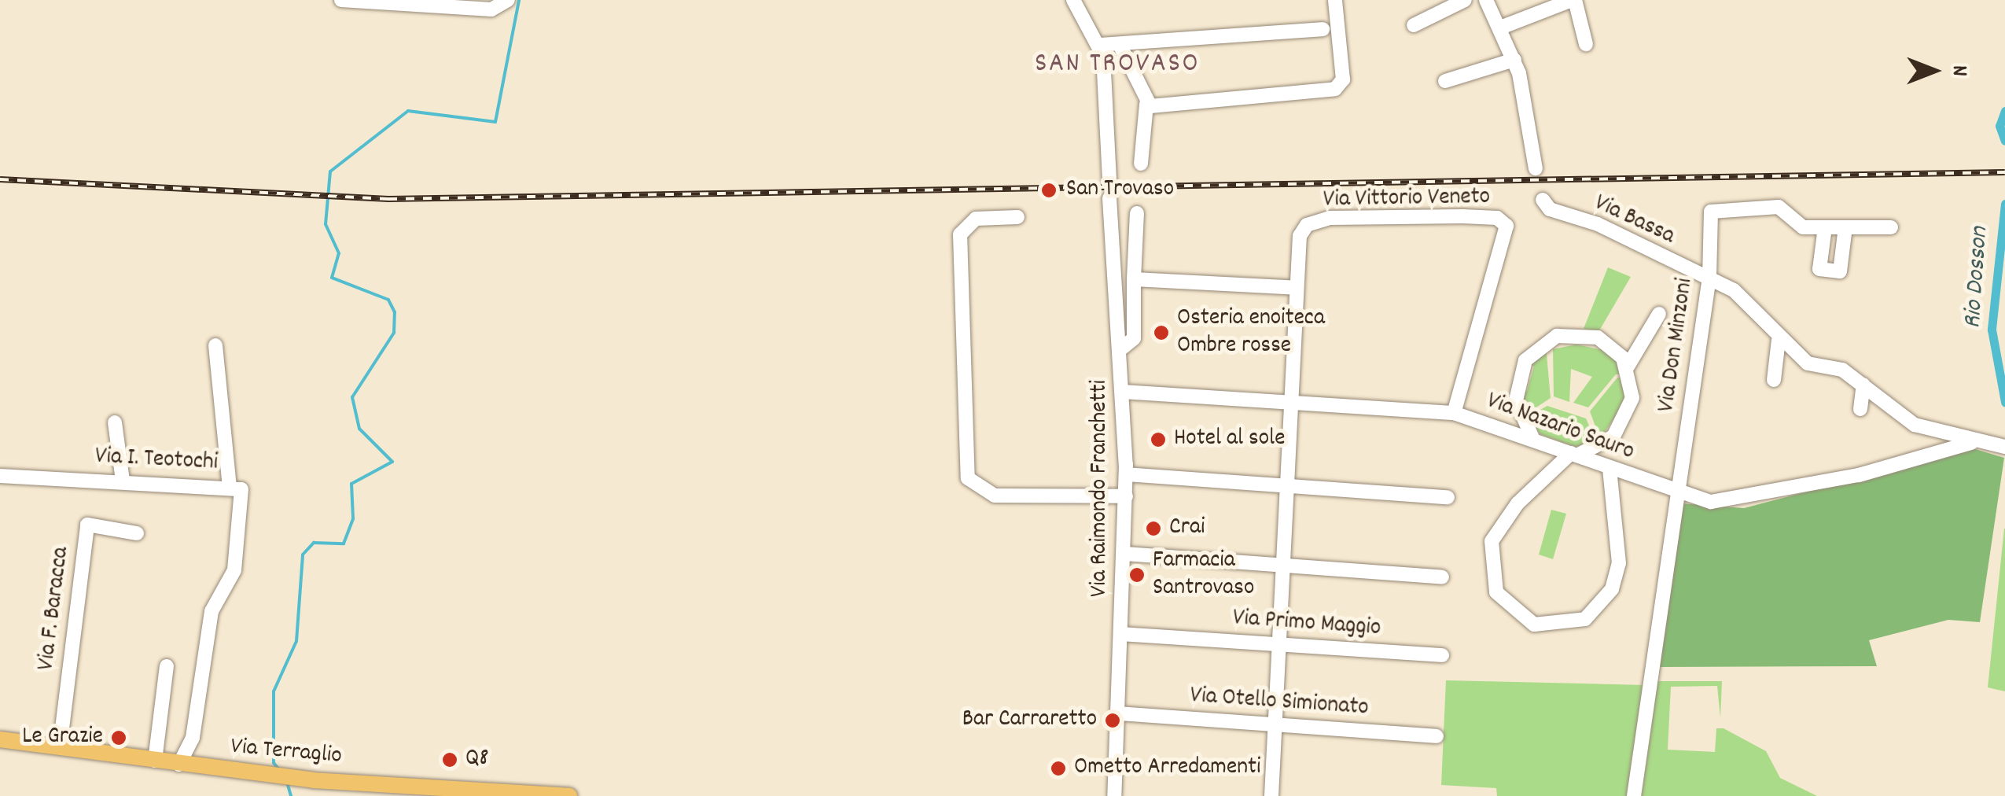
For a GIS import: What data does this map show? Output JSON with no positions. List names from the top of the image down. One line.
{"streets":{"main road":["Via Terraglio"],"street":["Via Vittorio Veneto","Via Bassa","Via Don Minzoni","Via Nazario Sauro","Via I. Teotochi","Via Raimondo Franchetti","Via F. Baracca","Via Primo Maggio","Via Otello Simionato"]},"crossings":[["Via Vittorio Veneto","Via Nazario Sauro"],["Via Vittorio Veneto","Via Primo Maggio"],["Via Vittorio Veneto","Via Otello Simionato"],["Via Bassa","Via Don Minzoni"],["Via Bassa","Via Nazario Sauro"],["Via Don Minzoni","Via Nazario Sauro"],["Via Nazario Sauro","Via Raimondo Franchetti"],["Via I. Teotochi","Via Terraglio"],["Via Raimondo Franchetti","Via Primo Maggio"],["Via Raimondo Franchetti","Via Otello Simionato"],["Via F. Baracca","Via Terraglio"]],"districts":["SAN TROVASO"],"water":["Rio Dosson"],"places":["San Trovaso","Osteria enoiteca Ombre rosse","Hotel al sole","Crai","Farmacia Santrovaso","Bar Carraretto","Le Grazie","Q8","Ometto Arredamenti"],"north":"right"}
